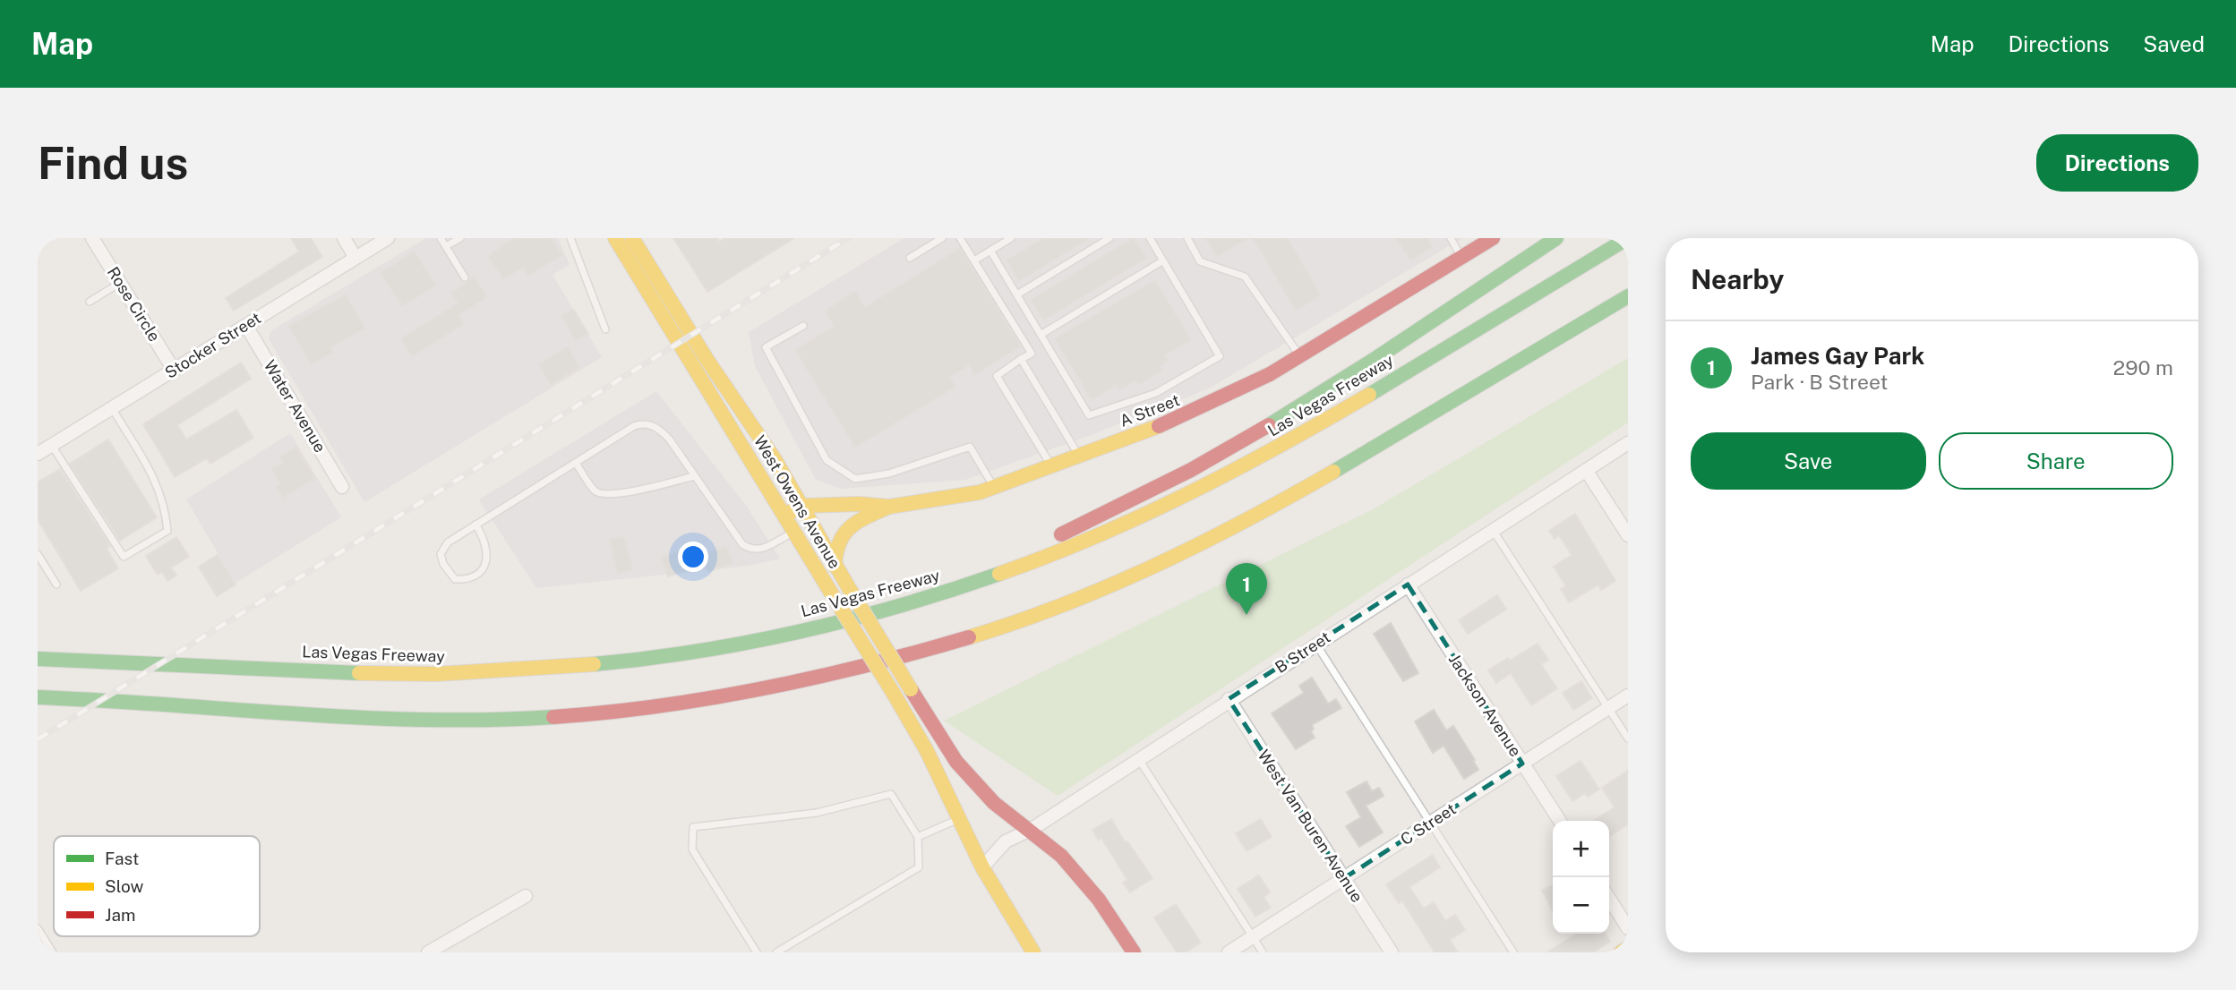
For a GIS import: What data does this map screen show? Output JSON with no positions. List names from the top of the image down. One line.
{"streets":{"main road":["Las Vegas Freeway","A Street","West Owens Avenue"],"street":["Rose Circle","Stocker Street","Water Avenue","B Street","Jackson Avenue","C Street","West Van Buren Avenue"]},"crossings":[["Rose Circle","Stocker Street"],["Stocker Street","Water Avenue"],["A Street","West Owens Avenue"],["West Owens Avenue","B Street"],["B Street","Jackson Avenue"],["B Street","West Van Buren Avenue"],["Jackson Avenue","C Street"],["C Street","West Van Buren Avenue"]],"legend":["Fast","Slow","Jam"],"page":{"header":"Map","nav":["Map","Directions","Saved"],"buttons":["Directions",["Save","Share"]],"title":"Find us","heading":"Nearby","list":[{"mark":"1","name":"James Gay Park","note":"Park · B Street","value":"290 m"}],"pins":"1","map_buttons":["+","−"]}}
